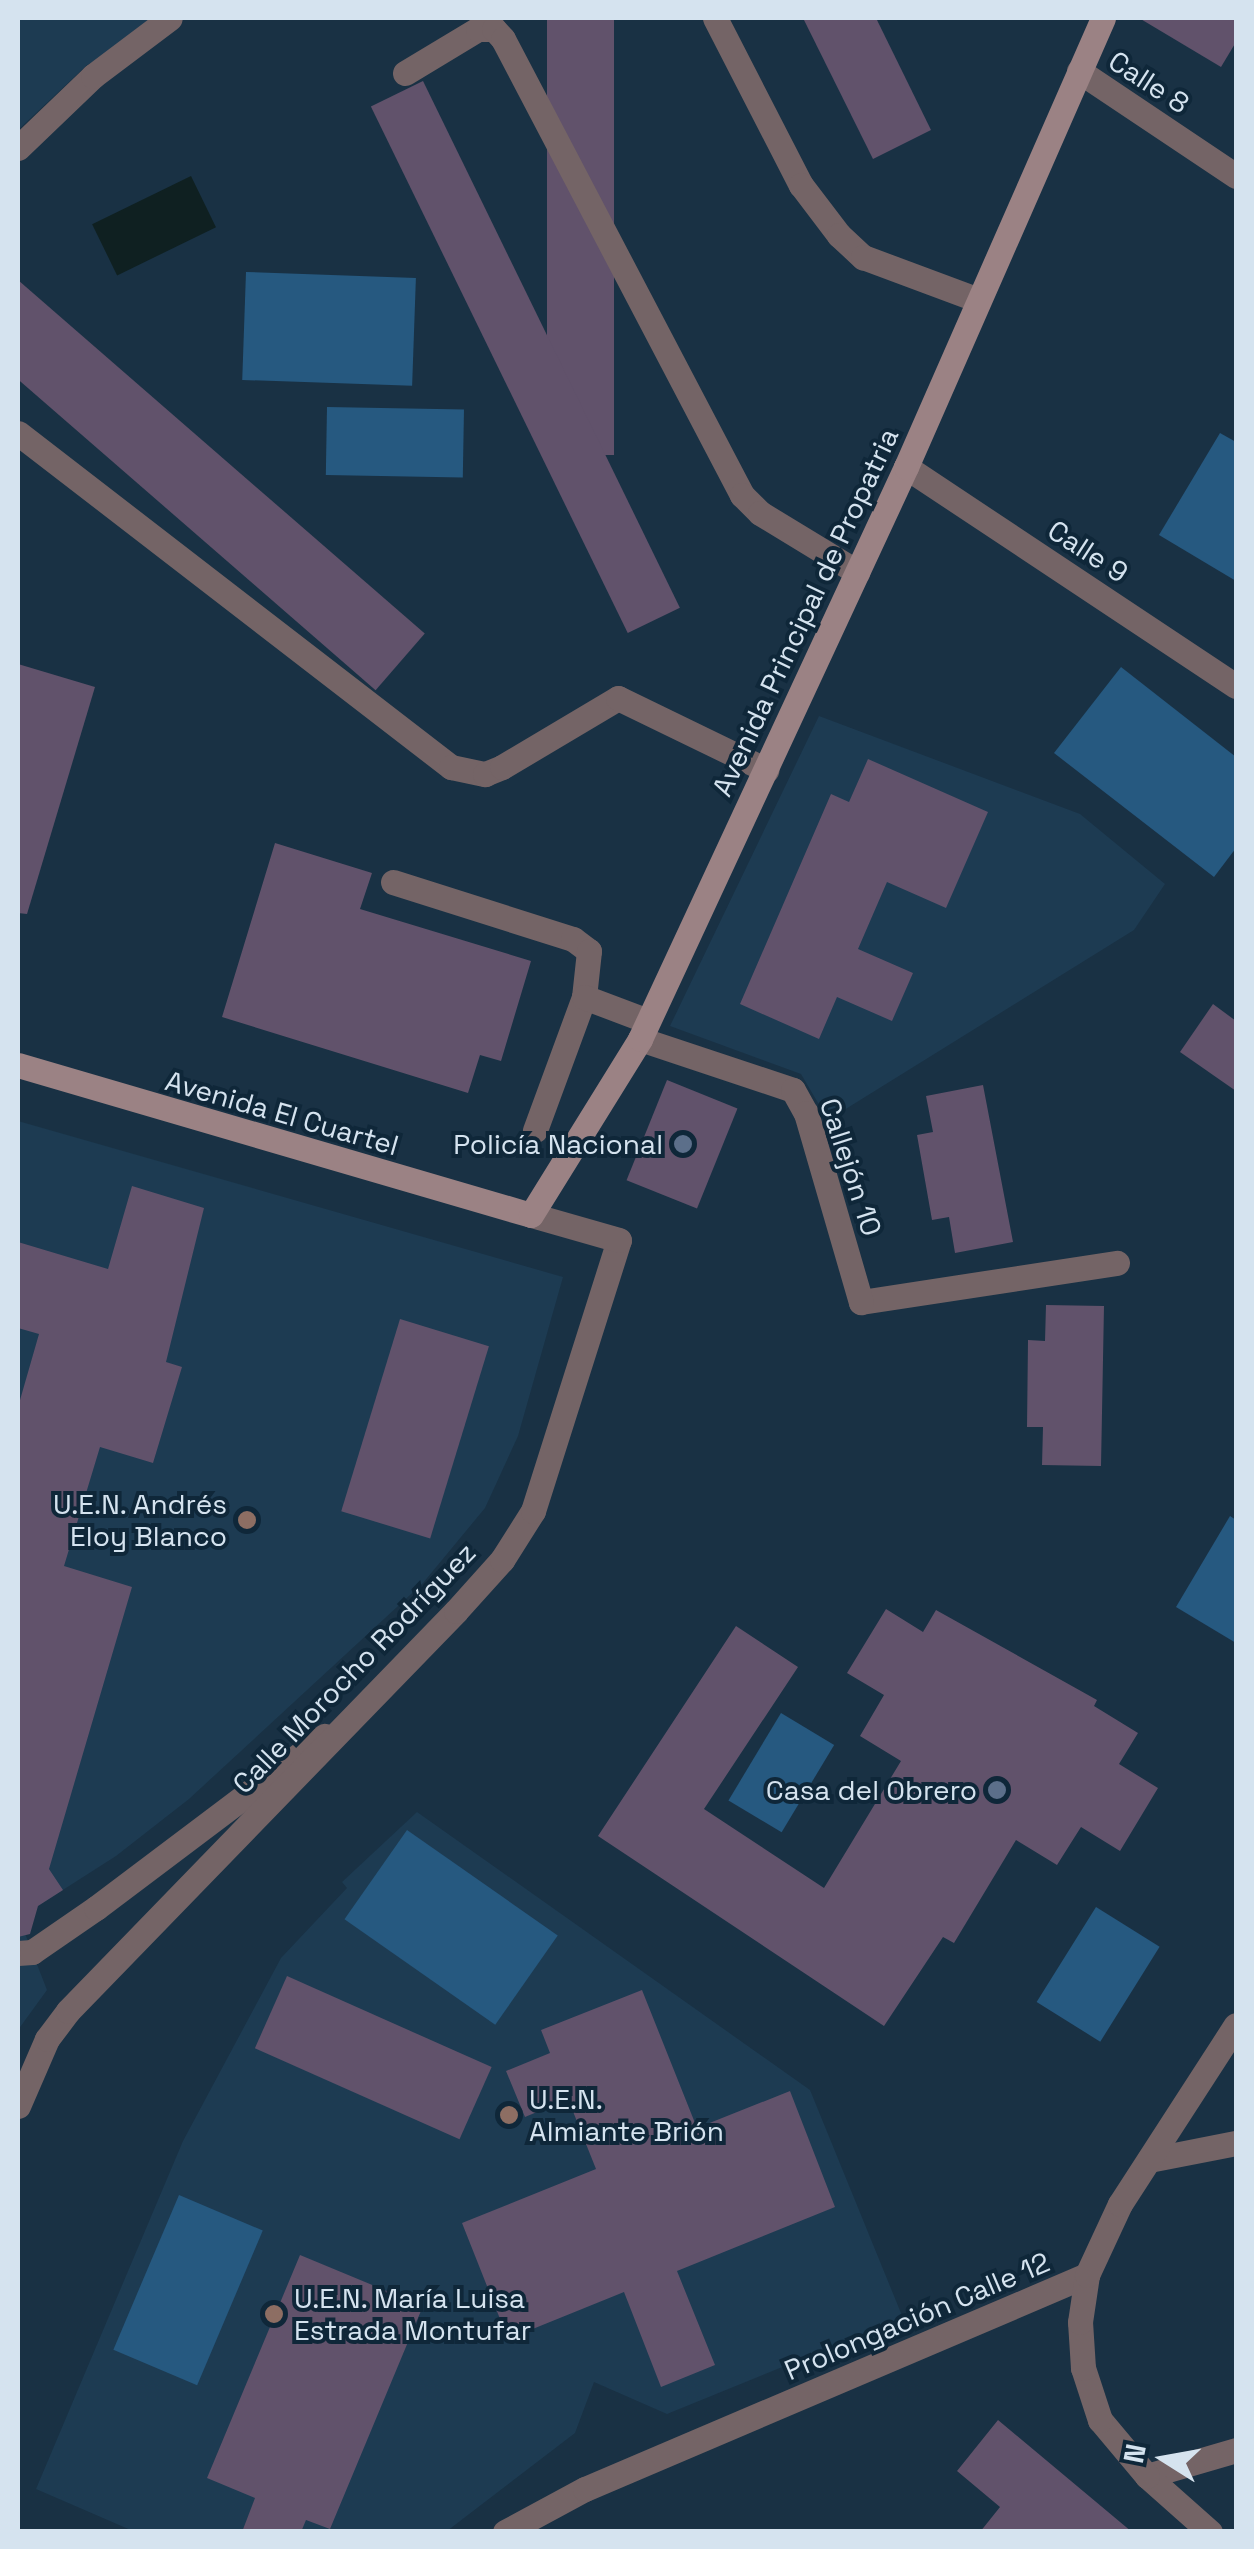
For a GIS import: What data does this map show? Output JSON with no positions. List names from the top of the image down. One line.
{"streets":{"main road":["Avenida Principal de Propatria","Avenida El Cuartel"],"street":["Calle 8","Calle 9","Callejón 10","Calle Morocho Rodríguez","Prolongación Calle 12"]},"crossings":[["Calle 8","Avenida Principal de Propatria"],["Calle 9","Avenida Principal de Propatria"],["Avenida Principal de Propatria","Avenida El Cuartel"],["Avenida Principal de Propatria","Callejón 10"],["Avenida Principal de Propatria","Calle Morocho Rodríguez"],["Avenida El Cuartel","Calle Morocho Rodríguez"]],"places":["Policía Nacional","U.E.N. Andrés Eloy Blanco","Casa del Obrero","U.E.N. Almiante Brión","U.E.N. María Luisa Estrada Montufar"],"north":"left"}
